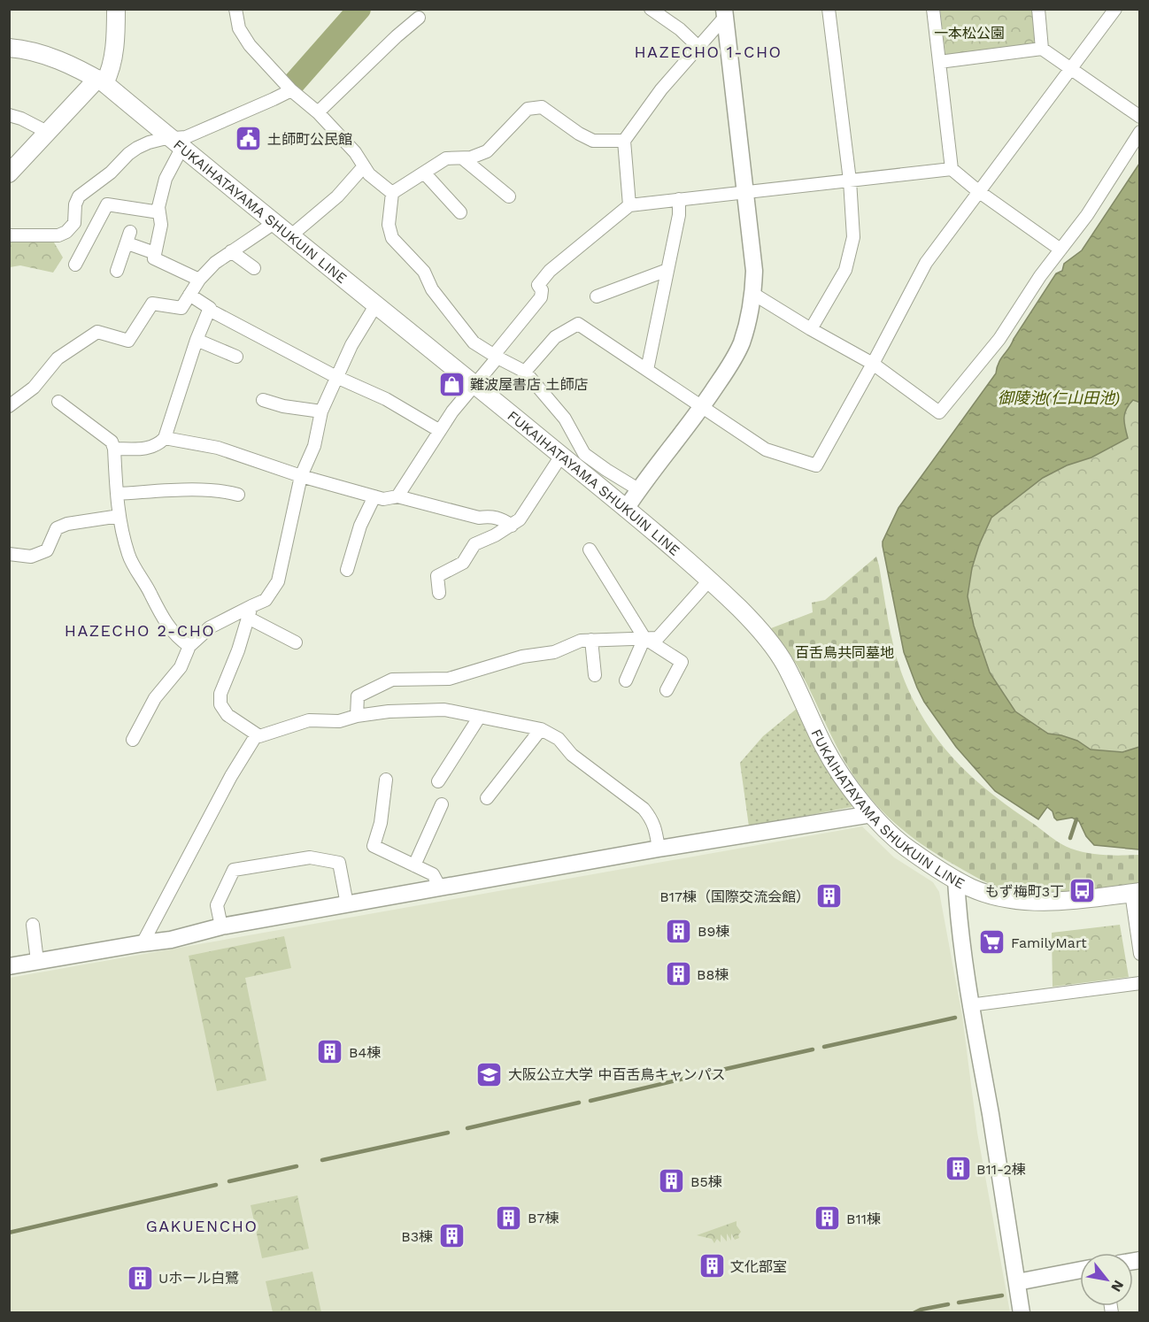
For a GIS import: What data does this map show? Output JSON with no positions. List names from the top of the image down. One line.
{"streets":{"main road":["FUKAIHATAYAMA SHUKUIN LINE"]},"districts":["HAZECHO 1-CHO","HAZECHO 2-CHO","GAKUENCHO"],"water":["御陵池(仁山田池)"],"parks":["一本松公園","百舌鳥共同墓地"],"places":{"public building":["土師町公民館"],"shop":["難波屋書店 土師店"],"bus stop":["もず梅町3丁"],"building":["B17棟（国際交流会館）","B9棟","B8棟","B4棟","B11-2棟","B5棟","B7棟","B11棟","B3棟","文化部室","Uホール白鷺"],"supermarket":["FamilyMart"],"school or university":["大阪公立大学 中百舌鳥キャンパス"]},"north":"bottom right"}
